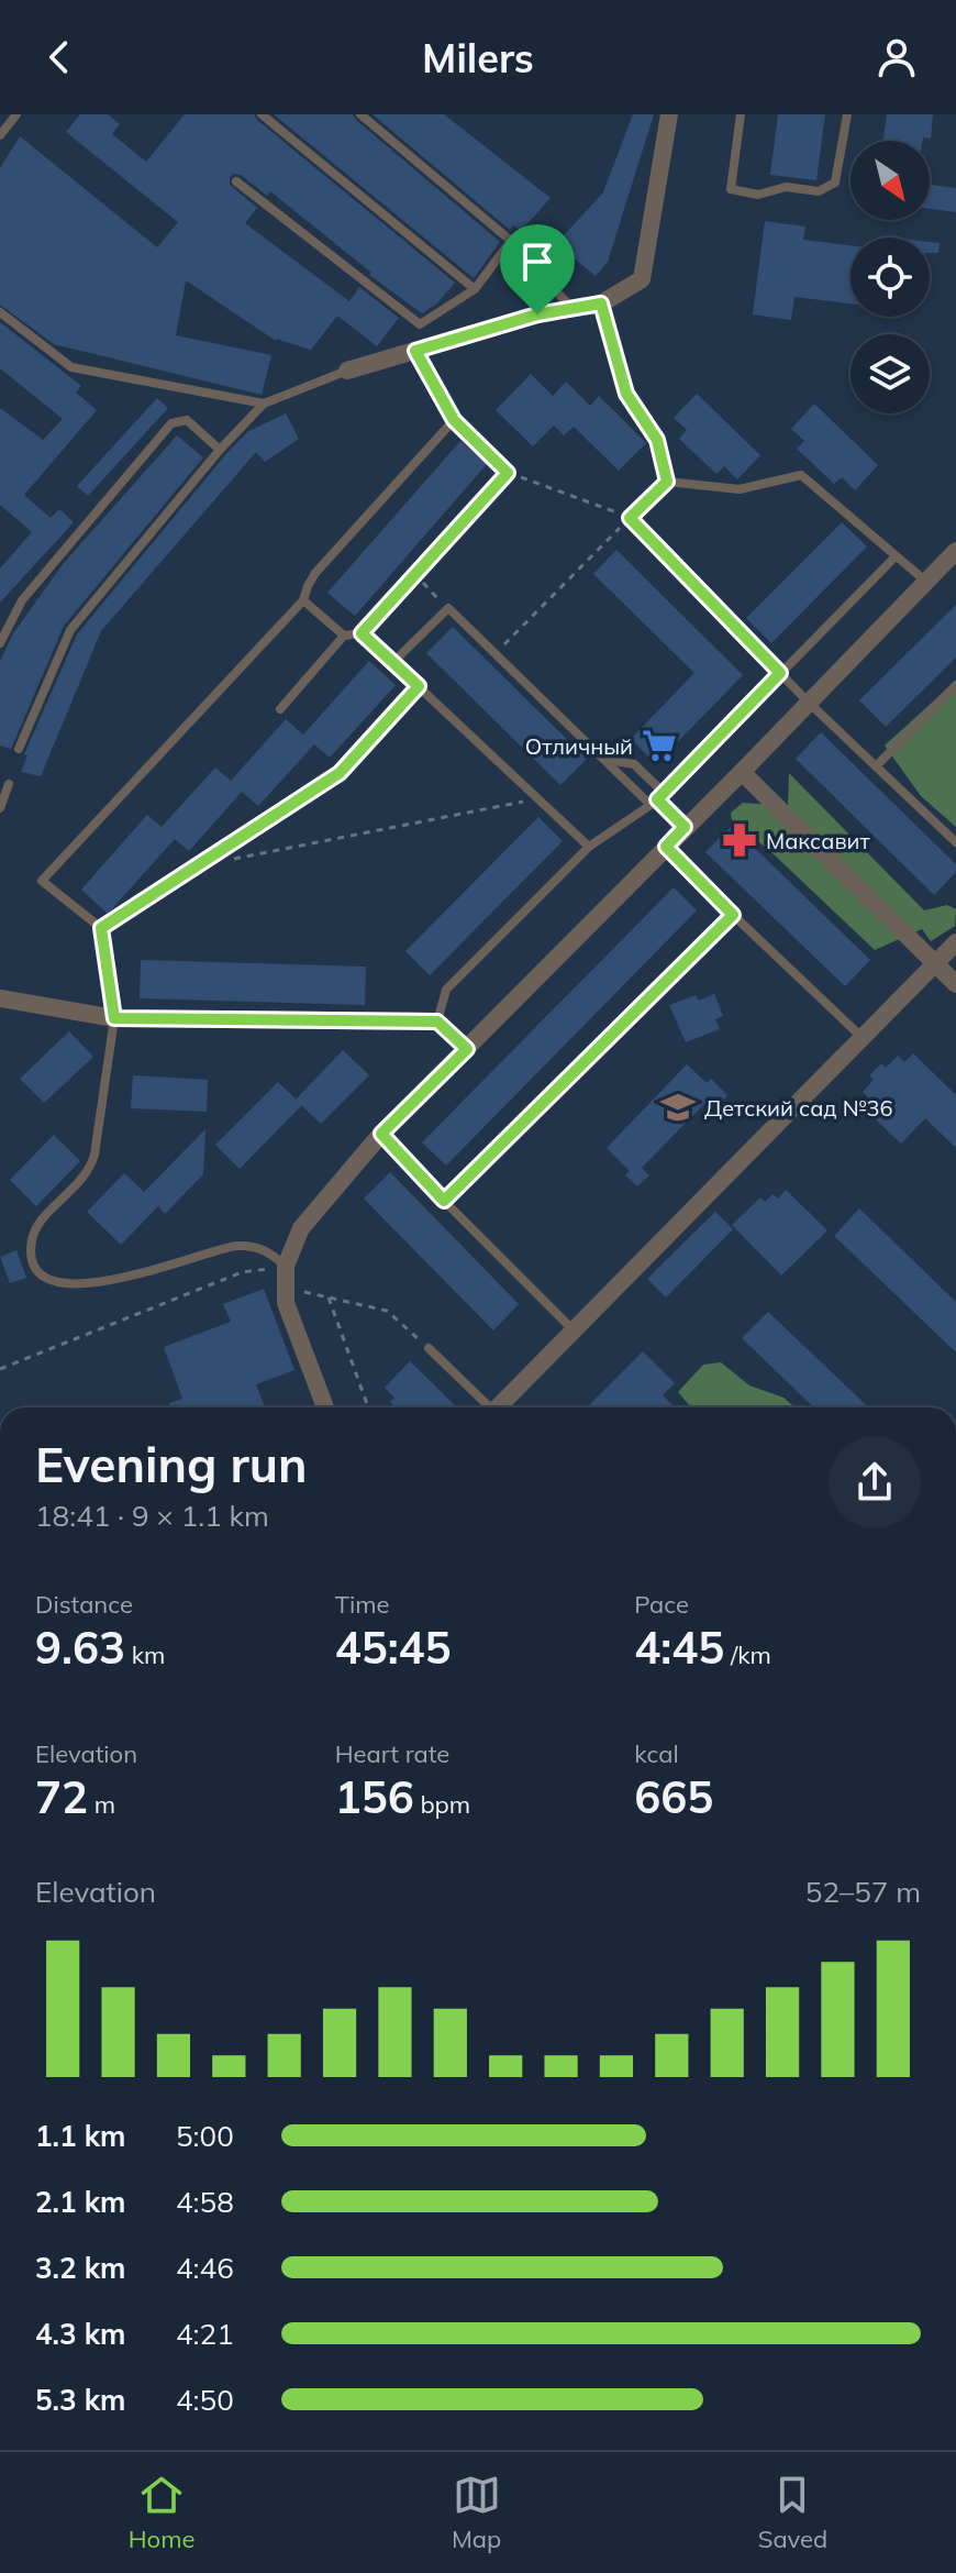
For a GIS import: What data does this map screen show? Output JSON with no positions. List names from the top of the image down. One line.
{"places":{"supermarket":["Отличный"],"pharmacy":["Максавит"],"school or university":["Детский сад №36"]},"north":"bottom right","page":{"header":"Milers","heading":["Evening run","18:41 · 9 × 1.1 km"],"stats":[["Distance","9.63 km"],["Time","45:45"],["Pace","4:45 /km"],["Elevation","72 m"],["Heart rate","156 bpm"],["kcal","665"]],"chart":["Elevation","52–57 m"],"list":[{"name":"1.1 km","note":"5:00"},{"name":"2.1 km","note":"4:58"},{"name":"3.2 km","note":"4:46"},{"name":"4.3 km","note":"4:21"},{"name":"5.3 km","note":"4:50"}],"tabs":["Home","Map","Saved"]}}
